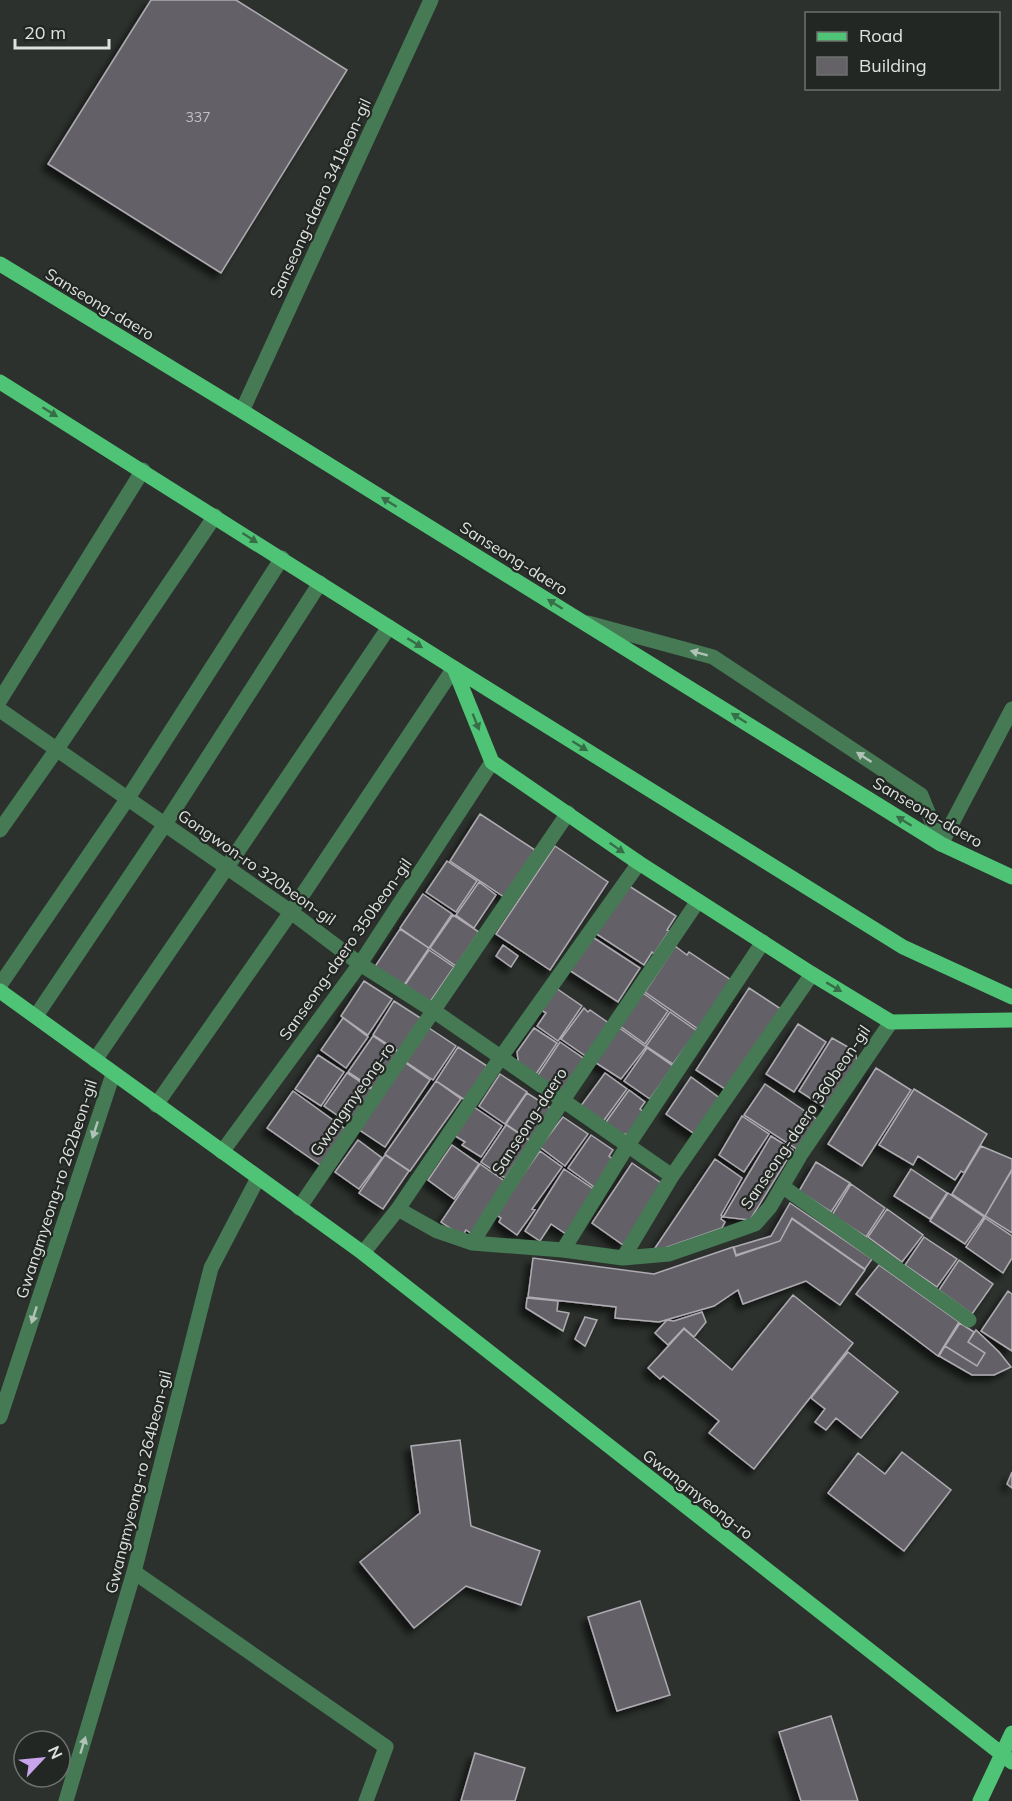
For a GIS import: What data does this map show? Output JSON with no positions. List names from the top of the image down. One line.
{"streets":{"main road":["Sanseong-daero","Gwangmyeong-ro"],"street":["Sanseong-daero 341beon-gil","Gongwon-ro 320beon-gil","Sanseong-daero 350beon-gil","Sanseong-daero 360beon-gil","Gwangmyeong-ro 262beon-gil","Gwangmyeong-ro 264beon-gil"]},"crossings":[["Sanseong-daero 341beon-gil","Sanseong-daero"],["Sanseong-daero","Gongwon-ro 320beon-gil"],["Sanseong-daero","Sanseong-daero 360beon-gil"],["Gongwon-ro 320beon-gil","Sanseong-daero 350beon-gil"],["Gongwon-ro 320beon-gil","Gwangmyeong-ro"],["Sanseong-daero 350beon-gil","Gwangmyeong-ro"],["Gwangmyeong-ro","Gwangmyeong-ro 262beon-gil"],["Gwangmyeong-ro","Gwangmyeong-ro 264beon-gil"]],"one_way":["Gwangmyeong-ro 262beon-gil","Gwangmyeong-ro 264beon-gil"],"house_numbers":["337"],"legend":["Road","Building"],"scale_bar":"20 m","north":"top right"}
